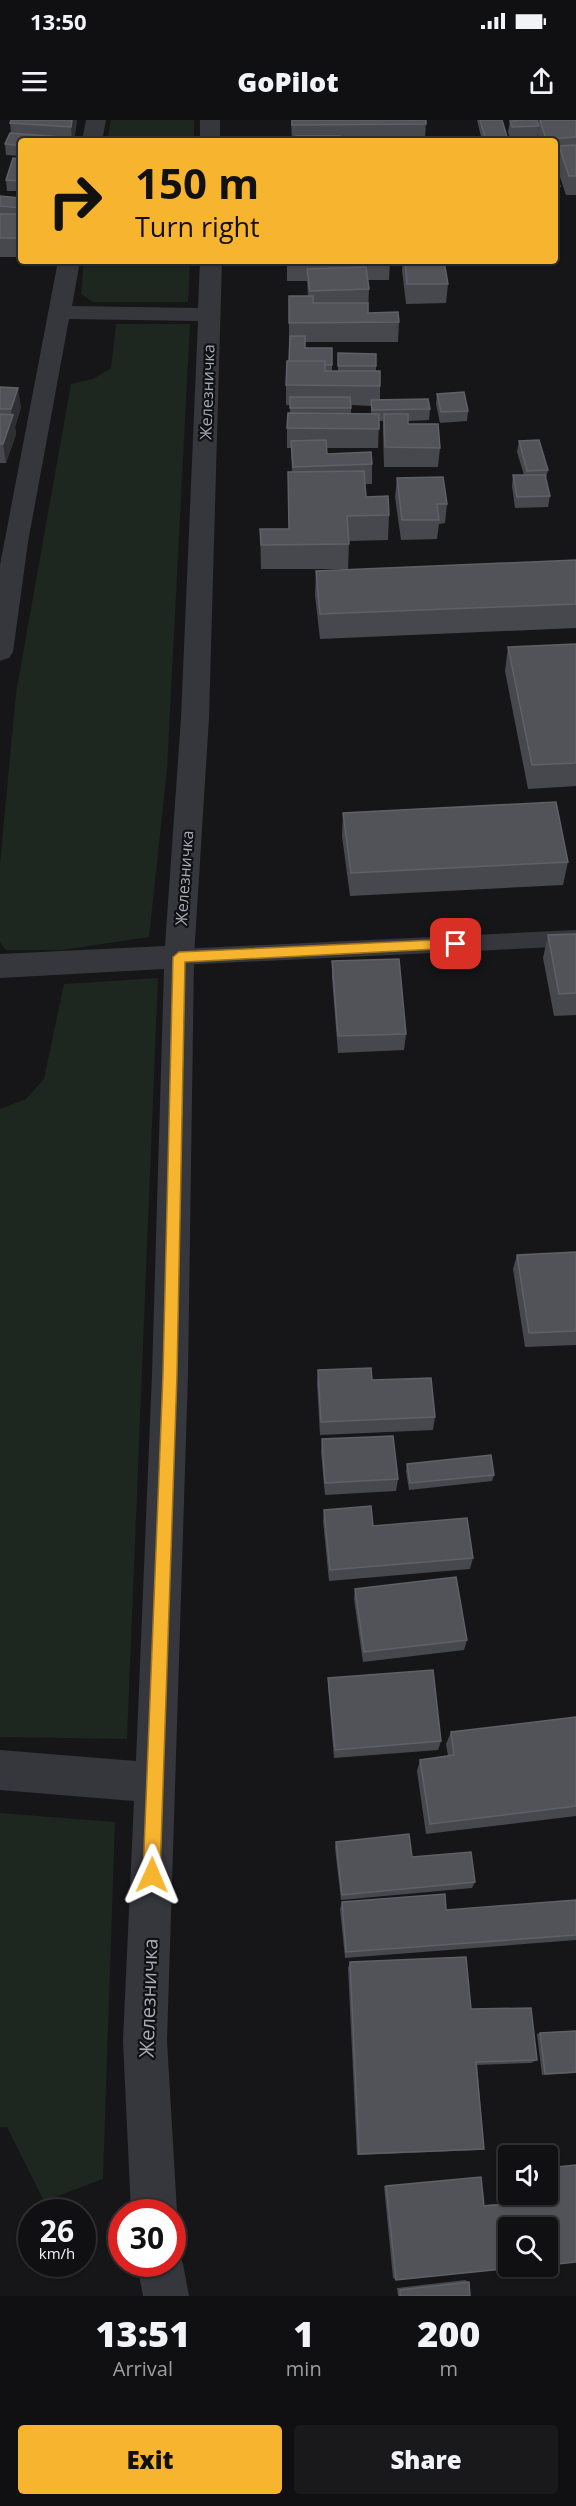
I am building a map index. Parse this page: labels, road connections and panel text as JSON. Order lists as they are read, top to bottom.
{
  "streets": {
    "street": ["Железничка"]
  },
  "page": {
    "status": "13:50",
    "header": "GoPilot",
    "turn": ["150 m", "Turn right"],
    "speed": "26 km/h",
    "limit": "30",
    "eta": [
      "13:51",
      "Arrival",
      "1",
      "min",
      "200",
      "m"
    ],
    "buttons": ["Exit", "Share"]
  }
}
